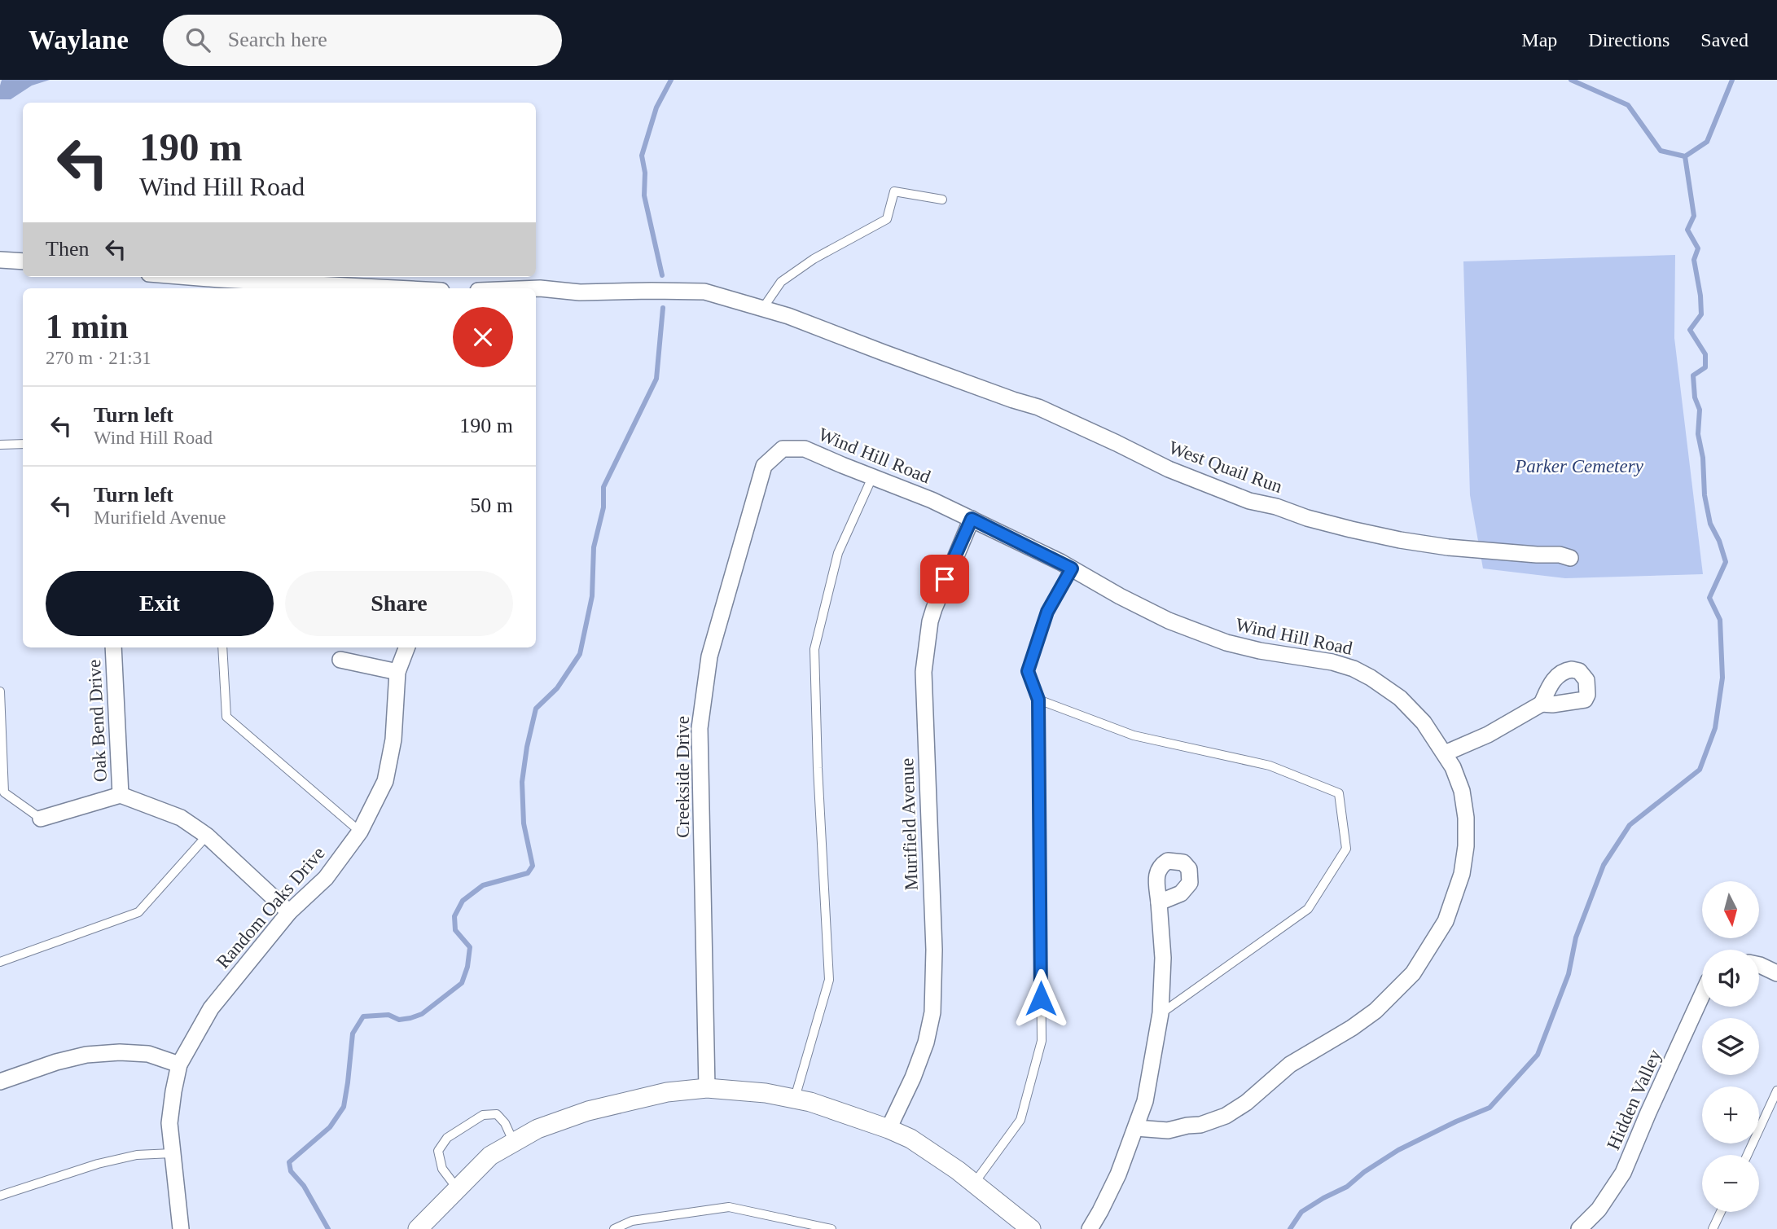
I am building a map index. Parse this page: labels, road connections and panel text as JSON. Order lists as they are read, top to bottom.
{
  "streets": {
    "street": [
      "Wind Hill Road",
      "West Quail Run",
      "Oak Bend Drive",
      "Creekside Drive",
      "Murifield Avenue",
      "Random Oaks Drive",
      "Hidden Valley"
    ]
  },
  "crossings": [
    ["Wind Hill Road", "Creekside Drive"],
    ["Wind Hill Road", "Murifield Avenue"]
  ],
  "parks": ["Parker Cemetery"],
  "north": "bottom",
  "page": {
    "header": "Waylane",
    "search": "Search here",
    "nav": ["Map", "Directions", "Saved"],
    "turn": ["190 m", "Wind Hill Road"],
    "then": "Then",
    "heading": ["1 min", "270 m · 21:31"],
    "list": [
      {
        "name": "Turn left",
        "note": "Wind Hill Road",
        "value": "190 m"
      },
      {
        "name": "Turn left",
        "note": "Murifield Avenue",
        "value": "50 m"
      }
    ],
    "buttons": ["Exit", "Share"],
    "map_buttons": ["+", "−"]
  }
}
